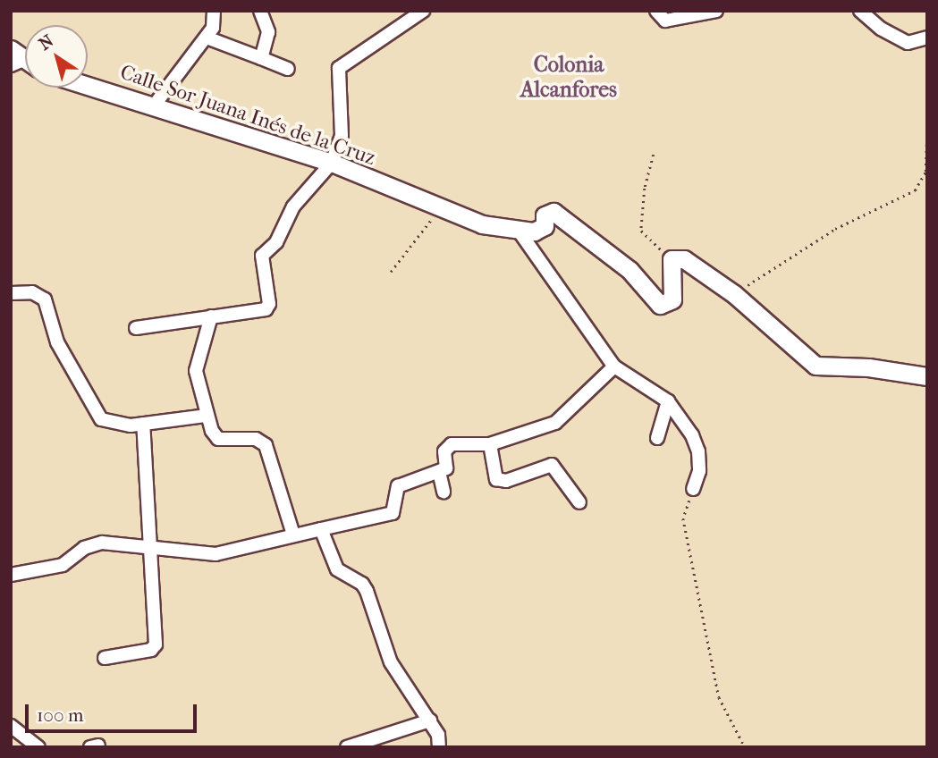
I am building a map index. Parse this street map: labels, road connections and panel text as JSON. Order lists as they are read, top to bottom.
{
  "streets": {
    "street": ["Calle Sor Juana Inés de la Cruz"]
  },
  "districts": ["Colonia Alcanfores"],
  "scale_bar": "100 m",
  "north": "top left"
}
